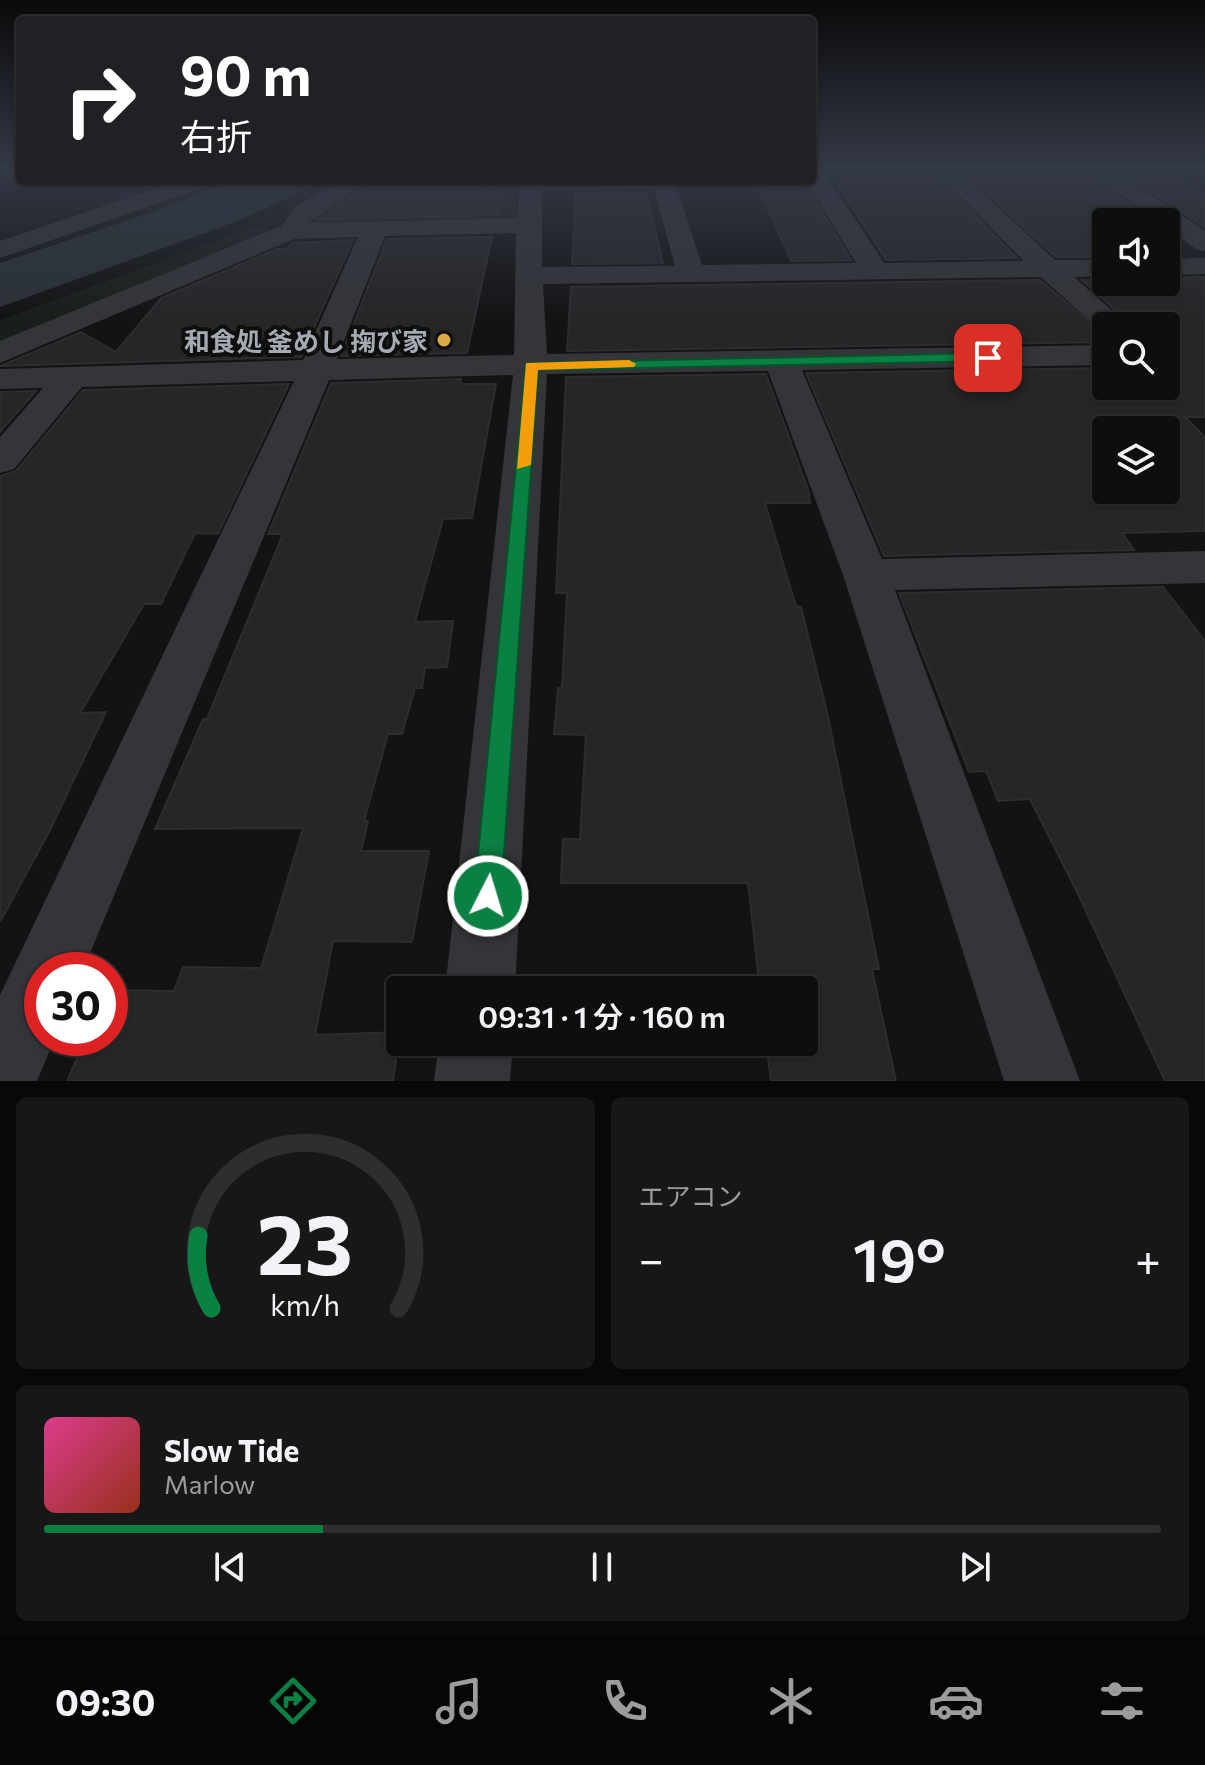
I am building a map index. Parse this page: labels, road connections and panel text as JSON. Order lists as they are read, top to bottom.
{
  "places": ["和食処 釜めし 掬び家"],
  "page": {
    "turn": ["90 m", "右折"],
    "limit": "30",
    "trip": "09:31 · 1 分 · 160 m",
    "tile": "エアコン",
    "heat": ["−", "19°", "+"],
    "song": ["Slow Tide", "Marlow"],
    "tabs": "09:30",
    "gauge": ["23", "km/h"]
  }
}
